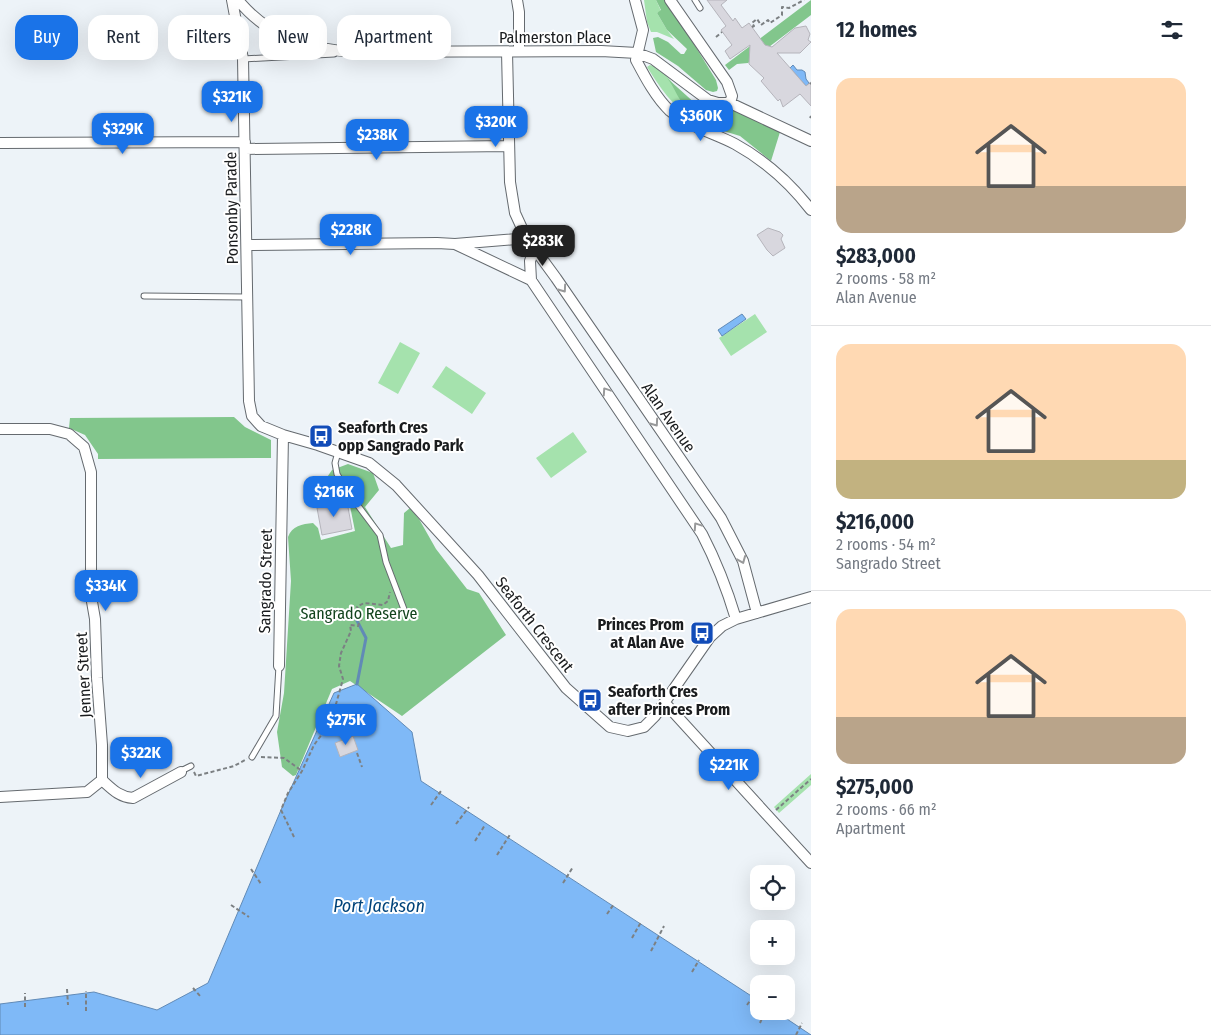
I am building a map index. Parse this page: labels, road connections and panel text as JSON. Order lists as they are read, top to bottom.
{
  "streets": {
    "street": [
      "Palmerston Place",
      "Ponsonby Parade",
      "Alan Avenue",
      "Sangrado Street",
      "Seaforth Crescent",
      "Jenner Street"
    ]
  },
  "crossings": [
    ["Palmerston Place", "Alan Avenue"],
    ["Ponsonby Parade", "Sangrado Street"],
    ["Ponsonby Parade", "Seaforth Crescent"],
    ["Alan Avenue", "Seaforth Crescent"],
    ["Sangrado Street", "Seaforth Crescent"]
  ],
  "water": ["Port Jackson"],
  "parks": ["Sangrado Reserve"],
  "places": {
    "bus stop": ["Seaforth Cres opp Sangrado Park", "Princes Prom at Alan Ave", "Seaforth Cres after Princes Prom"]
  },
  "page": {
    "heading": "12 homes",
    "chip": [
      "Buy",
      "Rent",
      "Filters",
      "New",
      "Apartment"
    ],
    "list": [
      {
        "name": "$283,000",
        "note": "2 rooms · 58 m² · Alan Avenue"
      },
      {
        "name": "$216,000",
        "note": "2 rooms · 54 m² · Sangrado Street"
      },
      {
        "name": "$275,000",
        "note": "2 rooms · 66 m² · Apartment"
      }
    ],
    "price": [
      "$321K",
      "$360K",
      "$320K",
      "$329K",
      "$238K",
      "$228K",
      "$283K",
      "$216K",
      "$334K",
      "$275K",
      "$322K",
      "$221K"
    ],
    "map_buttons": ["+", "−"]
  }
}
